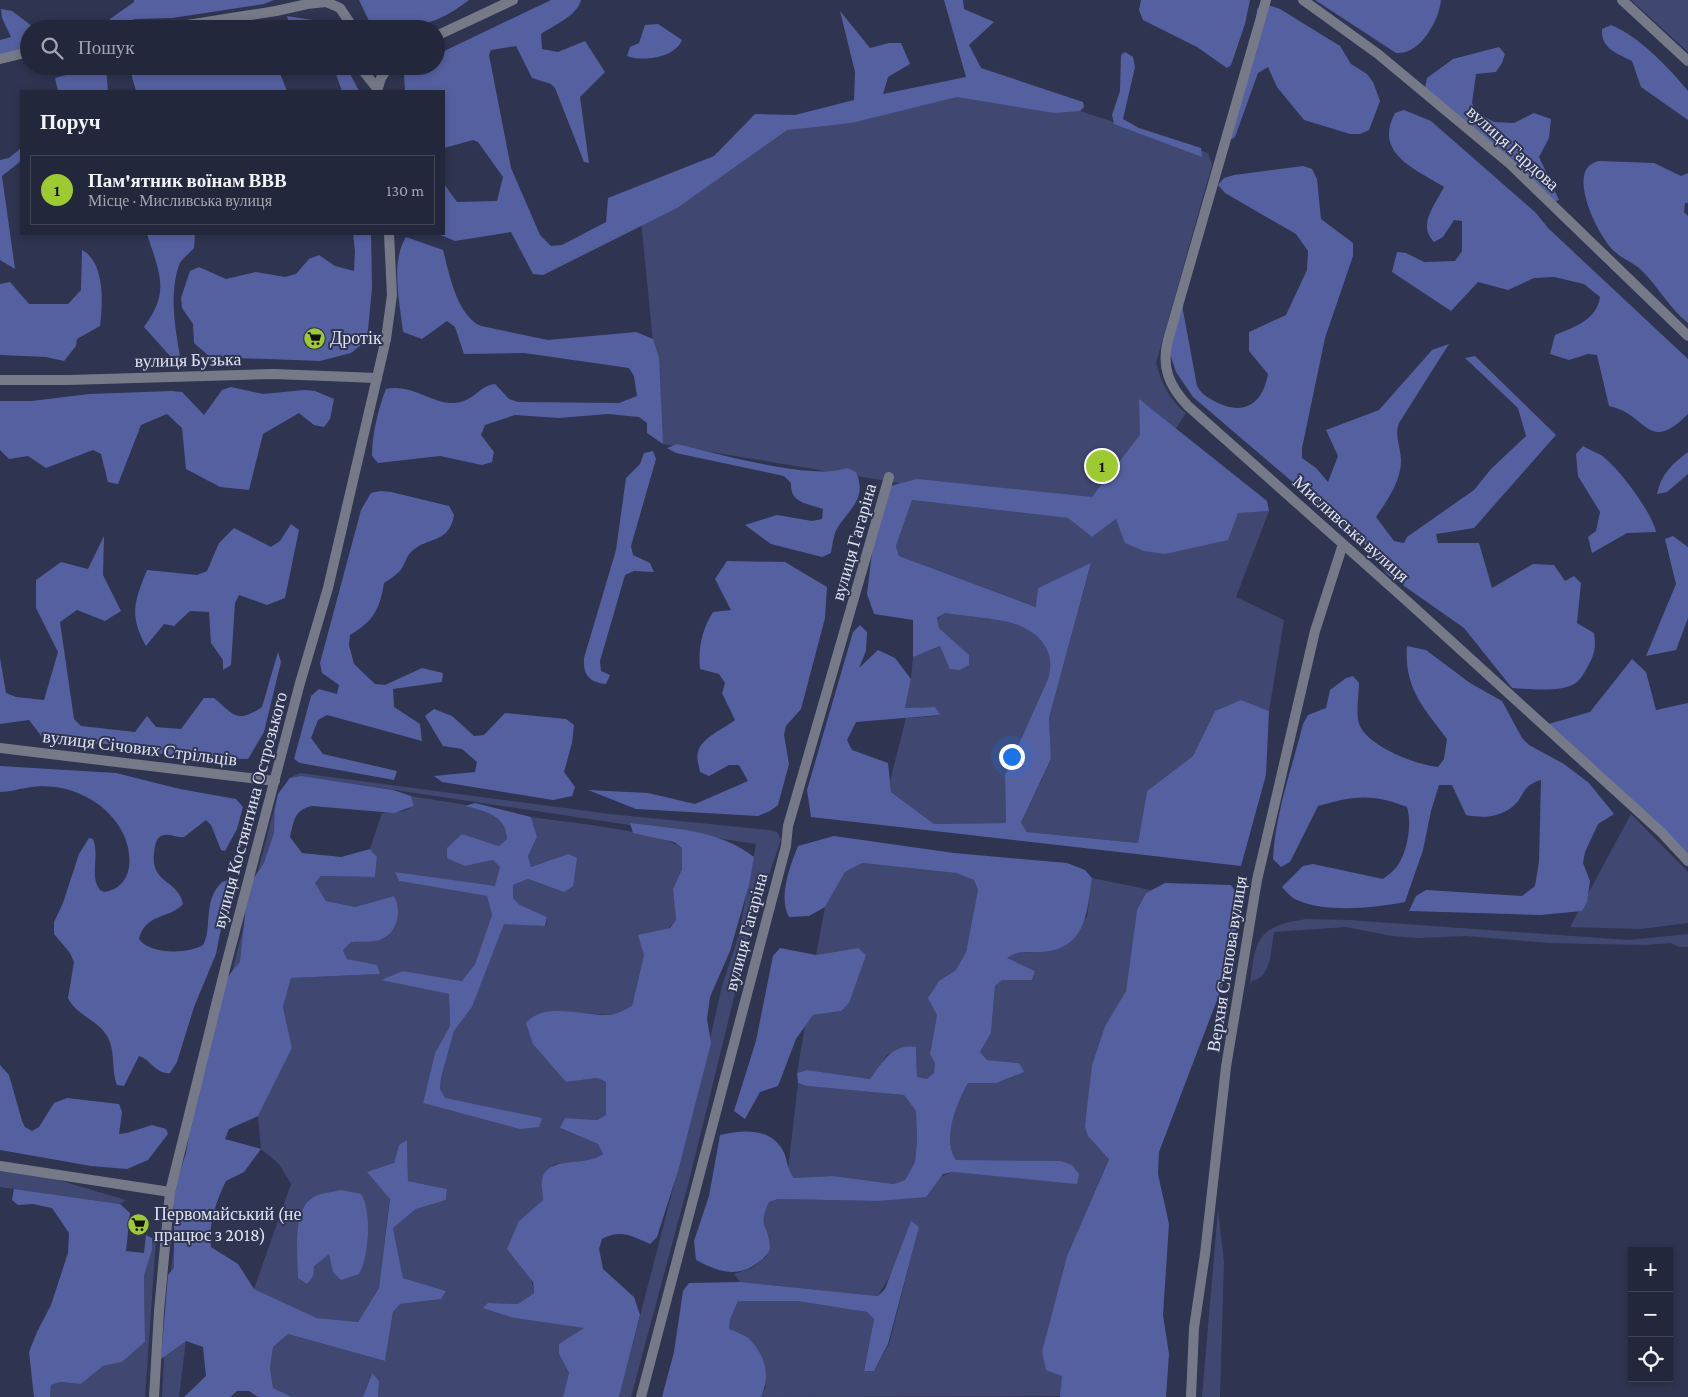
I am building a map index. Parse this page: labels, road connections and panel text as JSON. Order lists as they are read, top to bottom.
{
  "streets": {
    "street": [
      "вулиця Гардова",
      "вулиця Бузька",
      "Мисливська вулиця",
      "вулиця Гагаріна",
      "вулиця Січових Стрільців",
      "вулиця Костянтина Острозького",
      "Верхня Степова вулиця"
    ]
  },
  "crossings": [
    ["вулиця Бузька", "вулиця Костянтина Острозького"],
    ["Мисливська вулиця", "Верхня Степова вулиця"],
    ["вулиця Січових Стрільців", "вулиця Костянтина Острозького"]
  ],
  "places": {
    "supermarket": ["Дротік", "Первомайський (не працює з 2018)"]
  },
  "page": {
    "search": "Пошук",
    "heading": "Поруч",
    "list": [
      {
        "mark": "1",
        "name": "Пам'ятник воїнам ВВВ",
        "note": "Місце · Мисливська вулиця",
        "value": "130 m"
      }
    ],
    "pins": "1",
    "map_buttons": ["+", "−"]
  }
}
